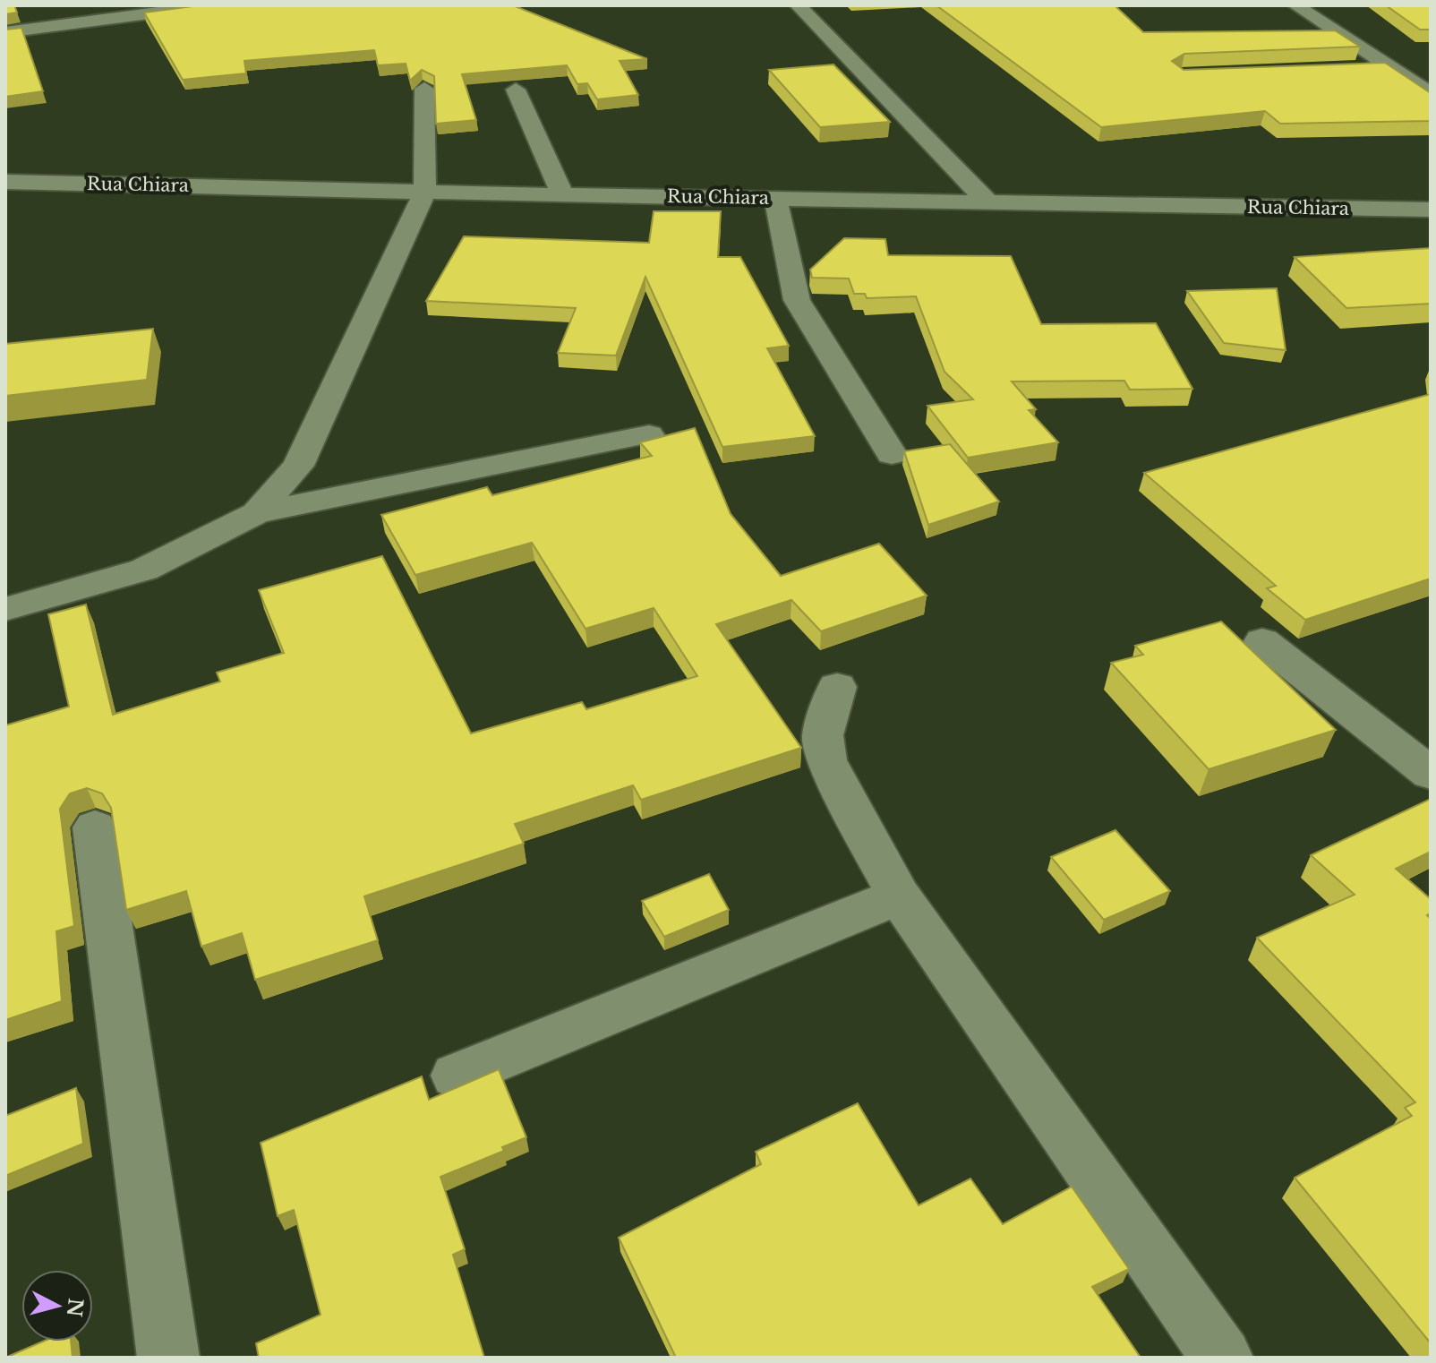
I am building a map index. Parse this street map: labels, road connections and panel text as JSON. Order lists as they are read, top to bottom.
{
  "streets": {
    "street": ["Rua Chiara"]
  },
  "north": "right"
}
